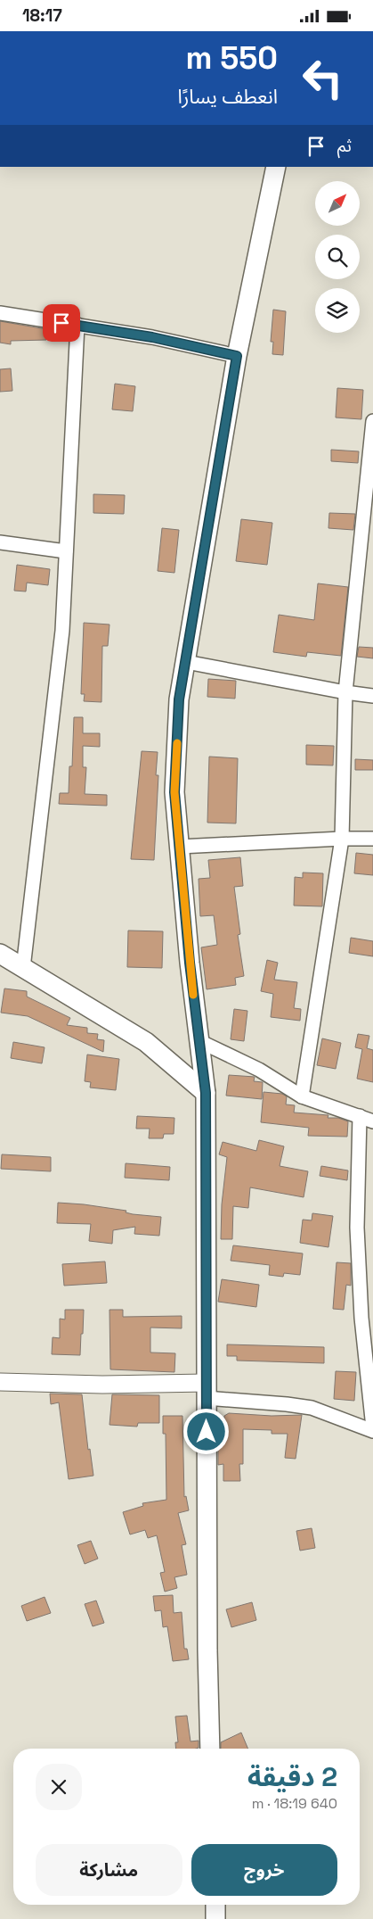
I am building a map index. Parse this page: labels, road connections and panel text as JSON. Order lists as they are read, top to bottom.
{
  "north": "top right",
  "page": {
    "status": "18:17",
    "turn": ["550 m", "انعطف يسارًا"],
    "then": "ثم",
    "heading": ["2 دقيقة", "640 m · 18:19"],
    "buttons": ["خروج", "مشاركة"]
  }
}
